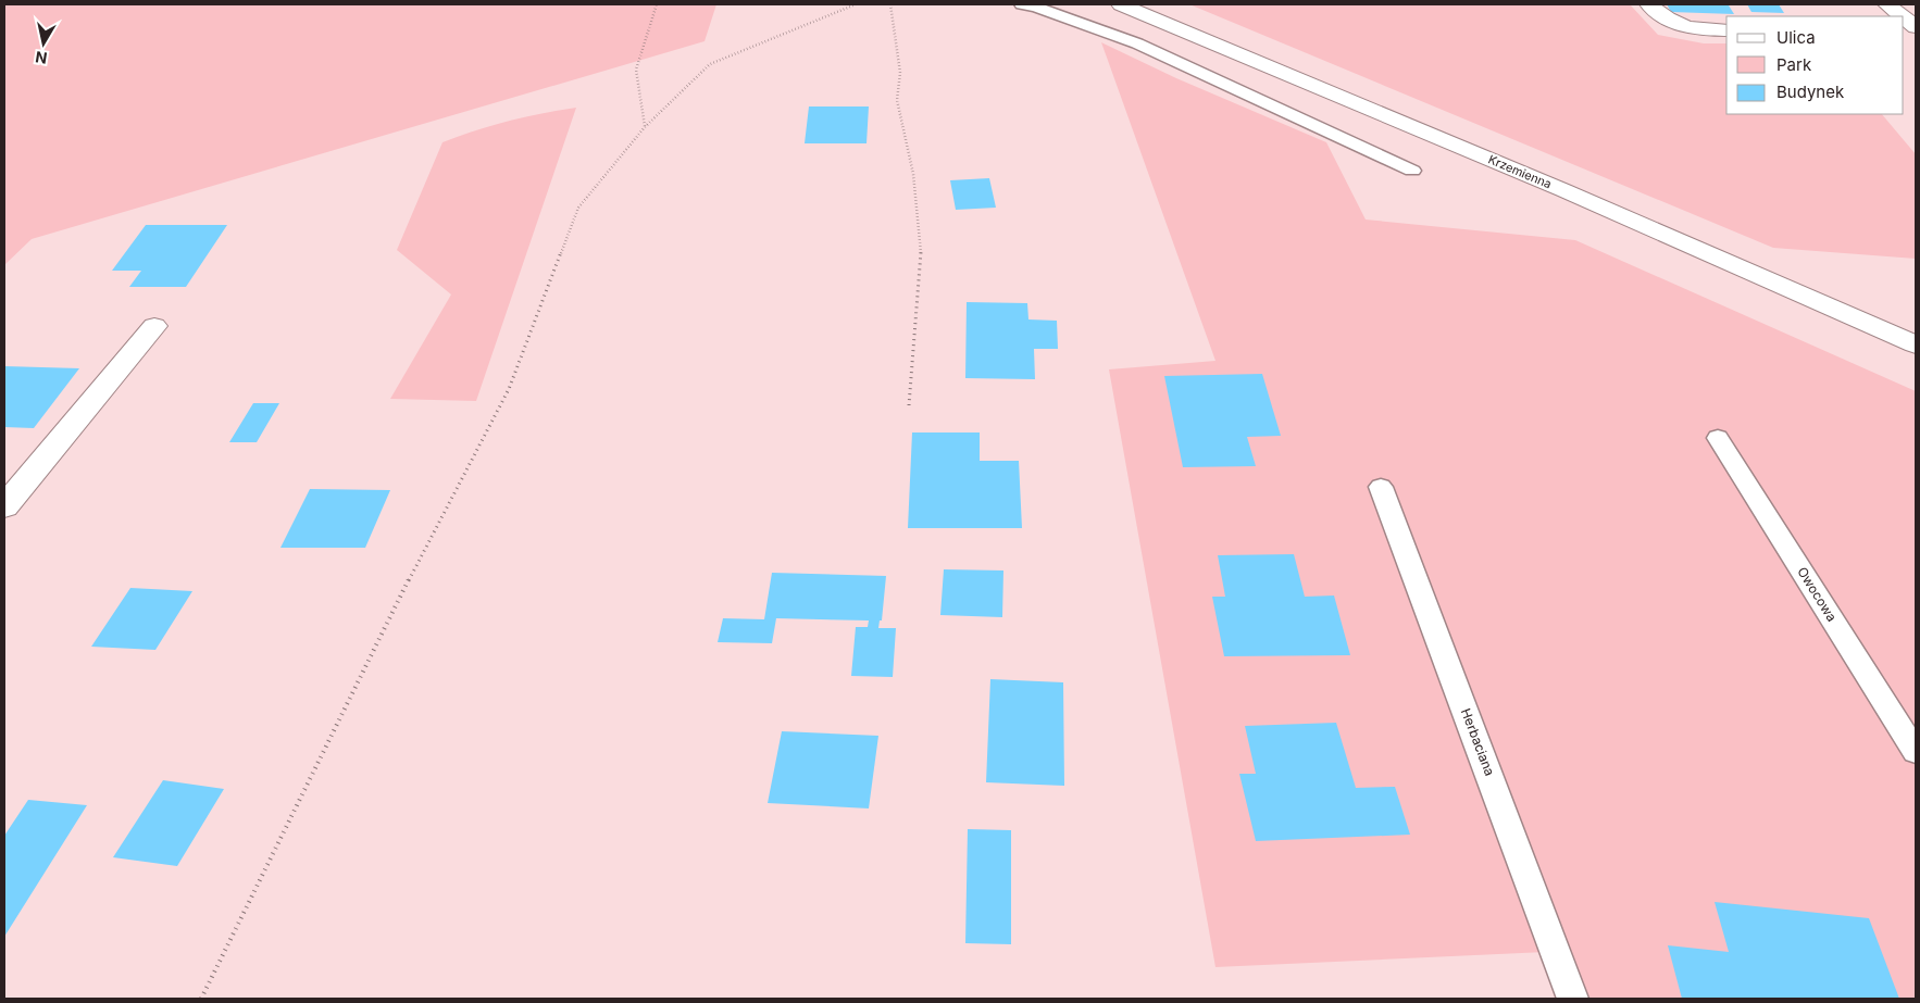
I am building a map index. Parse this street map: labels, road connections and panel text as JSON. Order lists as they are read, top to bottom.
{
  "streets": {
    "main road": ["Krzemienna"],
    "lane": ["Owocowa", "Herbaciana"]
  },
  "legend": ["Ulica", "Park", "Budynek"],
  "north": "bottom"
}
